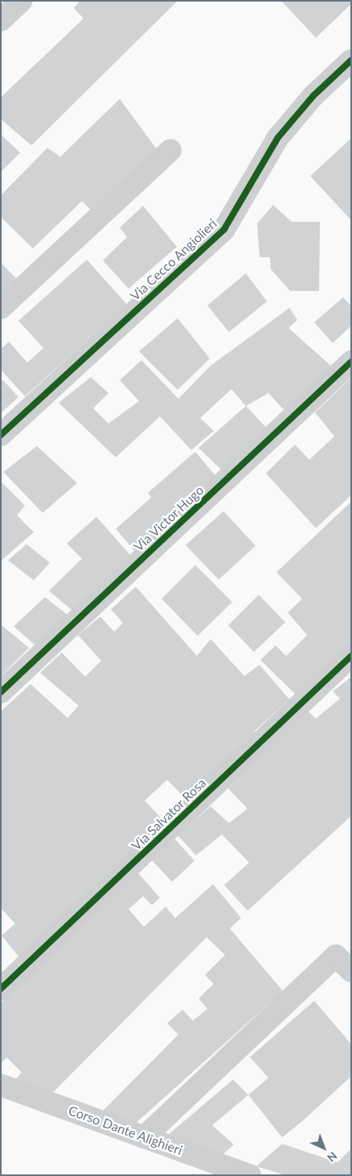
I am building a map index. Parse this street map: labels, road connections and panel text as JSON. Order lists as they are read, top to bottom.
{
  "streets": {
    "street": [
      "Via Cecco Angiolieri",
      "Via Victor Hugo",
      "Via Salvator Rosa",
      "Corso Dante Alighieri"
    ]
  },
  "north": "bottom right"
}
